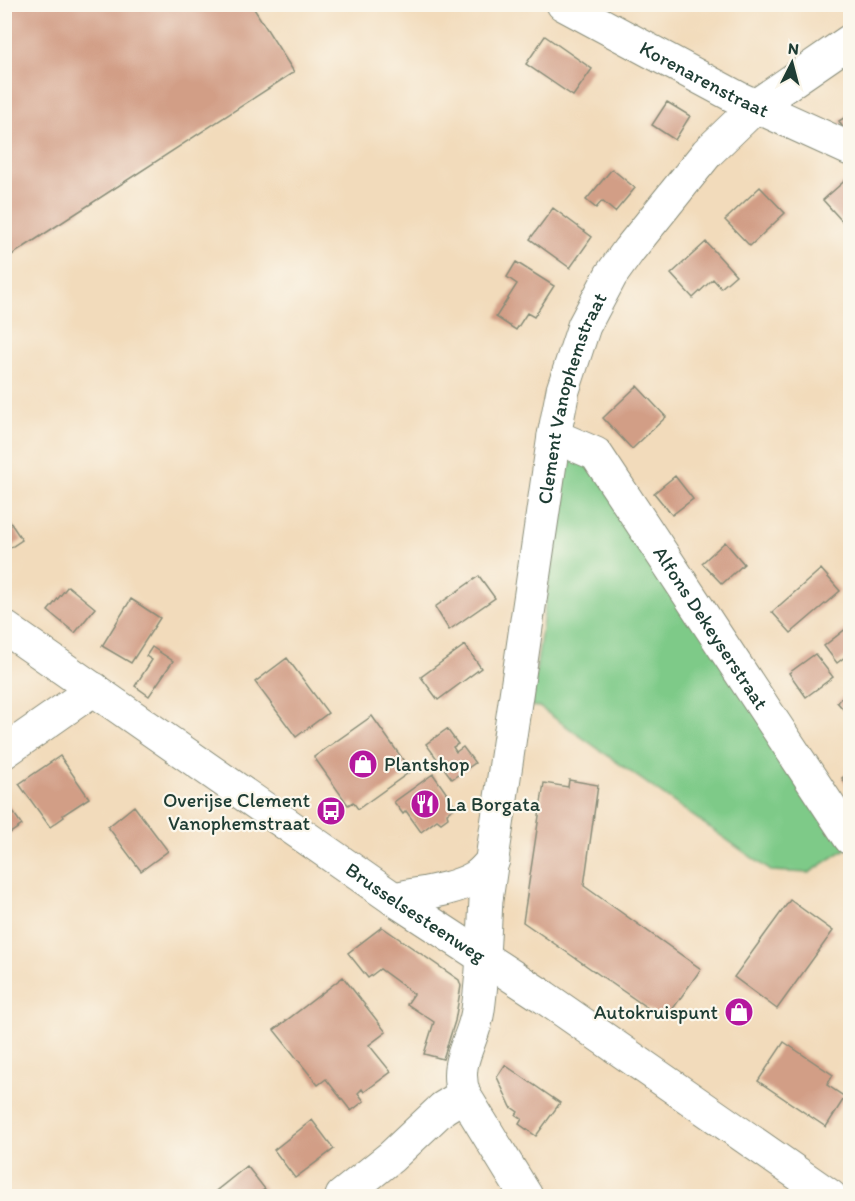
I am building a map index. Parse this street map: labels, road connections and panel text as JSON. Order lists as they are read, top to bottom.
{
  "streets": {
    "street": [
      "Korenarenstraat",
      "Clement Vanophemstraat",
      "Alfons Dekeyserstraat",
      "Brusselsesteenweg"
    ]
  },
  "crossings": [
    ["Korenarenstraat", "Clement Vanophemstraat"],
    ["Clement Vanophemstraat", "Alfons Dekeyserstraat"],
    ["Clement Vanophemstraat", "Brusselsesteenweg"]
  ],
  "places": {
    "shop": ["Plantshop", "Autokruispunt"],
    "restaurant": ["La Borgata"],
    "bus stop": ["Overijse Clement Vanophemstraat"]
  },
  "north": "top"
}
